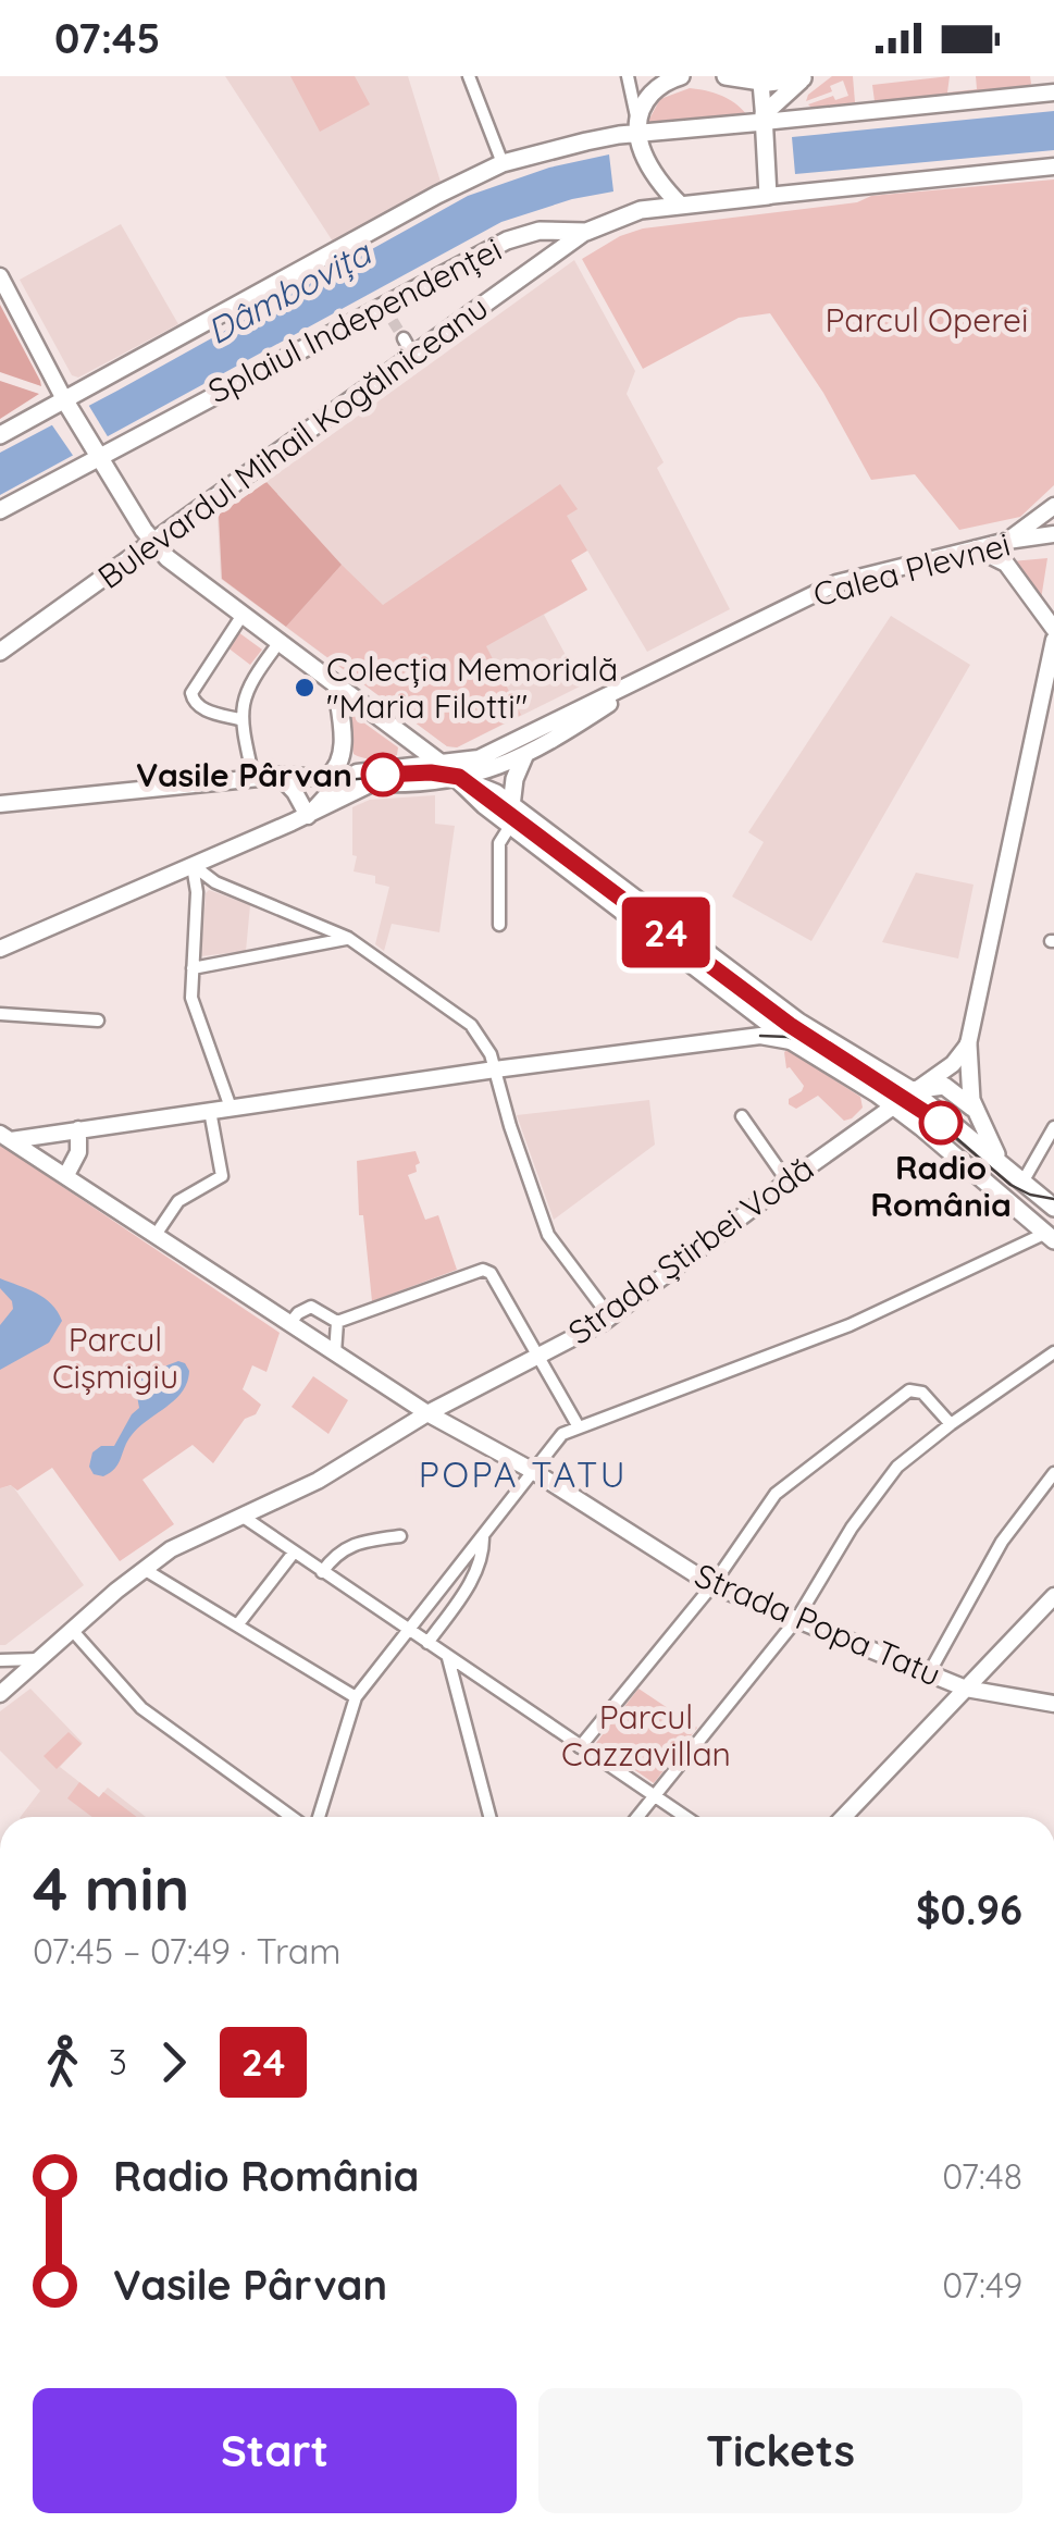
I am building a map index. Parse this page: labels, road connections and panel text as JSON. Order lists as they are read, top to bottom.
{
  "streets": {
    "main road": [
      "Splaiul Independenței",
      "Bulevardul Mihail Kogălniceanu",
      "Calea Plevnei",
      "Strada Știrbei Vodă",
      "Strada Popa Tatu"
    ]
  },
  "crossings": [
    ["Splaiul Independenței", "Bulevardul Mihail Kogălniceanu"],
    ["Strada Știrbei Vodă", "Strada Popa Tatu"]
  ],
  "districts": ["POPA TATU"],
  "water": ["Dâmbovița"],
  "parks": ["Parcul Operei", "Parcul Cișmigiu", "Parcul Cazzavillan"],
  "places": ["Colecția Memorială \"Maria Filotti\"", "Vasile Pârvan", "Radio România"],
  "lines": ["tram line 24"],
  "page": {
    "status": "07:45",
    "on_map": "24",
    "heading": ["4 min", "07:45 – 07:49 · Tram", "$0.96"],
    "legs": ["3", "24"],
    "list": [
      {
        "name": "Radio România",
        "value": "07:48"
      },
      {
        "name": "Vasile Pârvan",
        "value": "07:49"
      }
    ],
    "buttons": ["Start", "Tickets"]
  }
}
